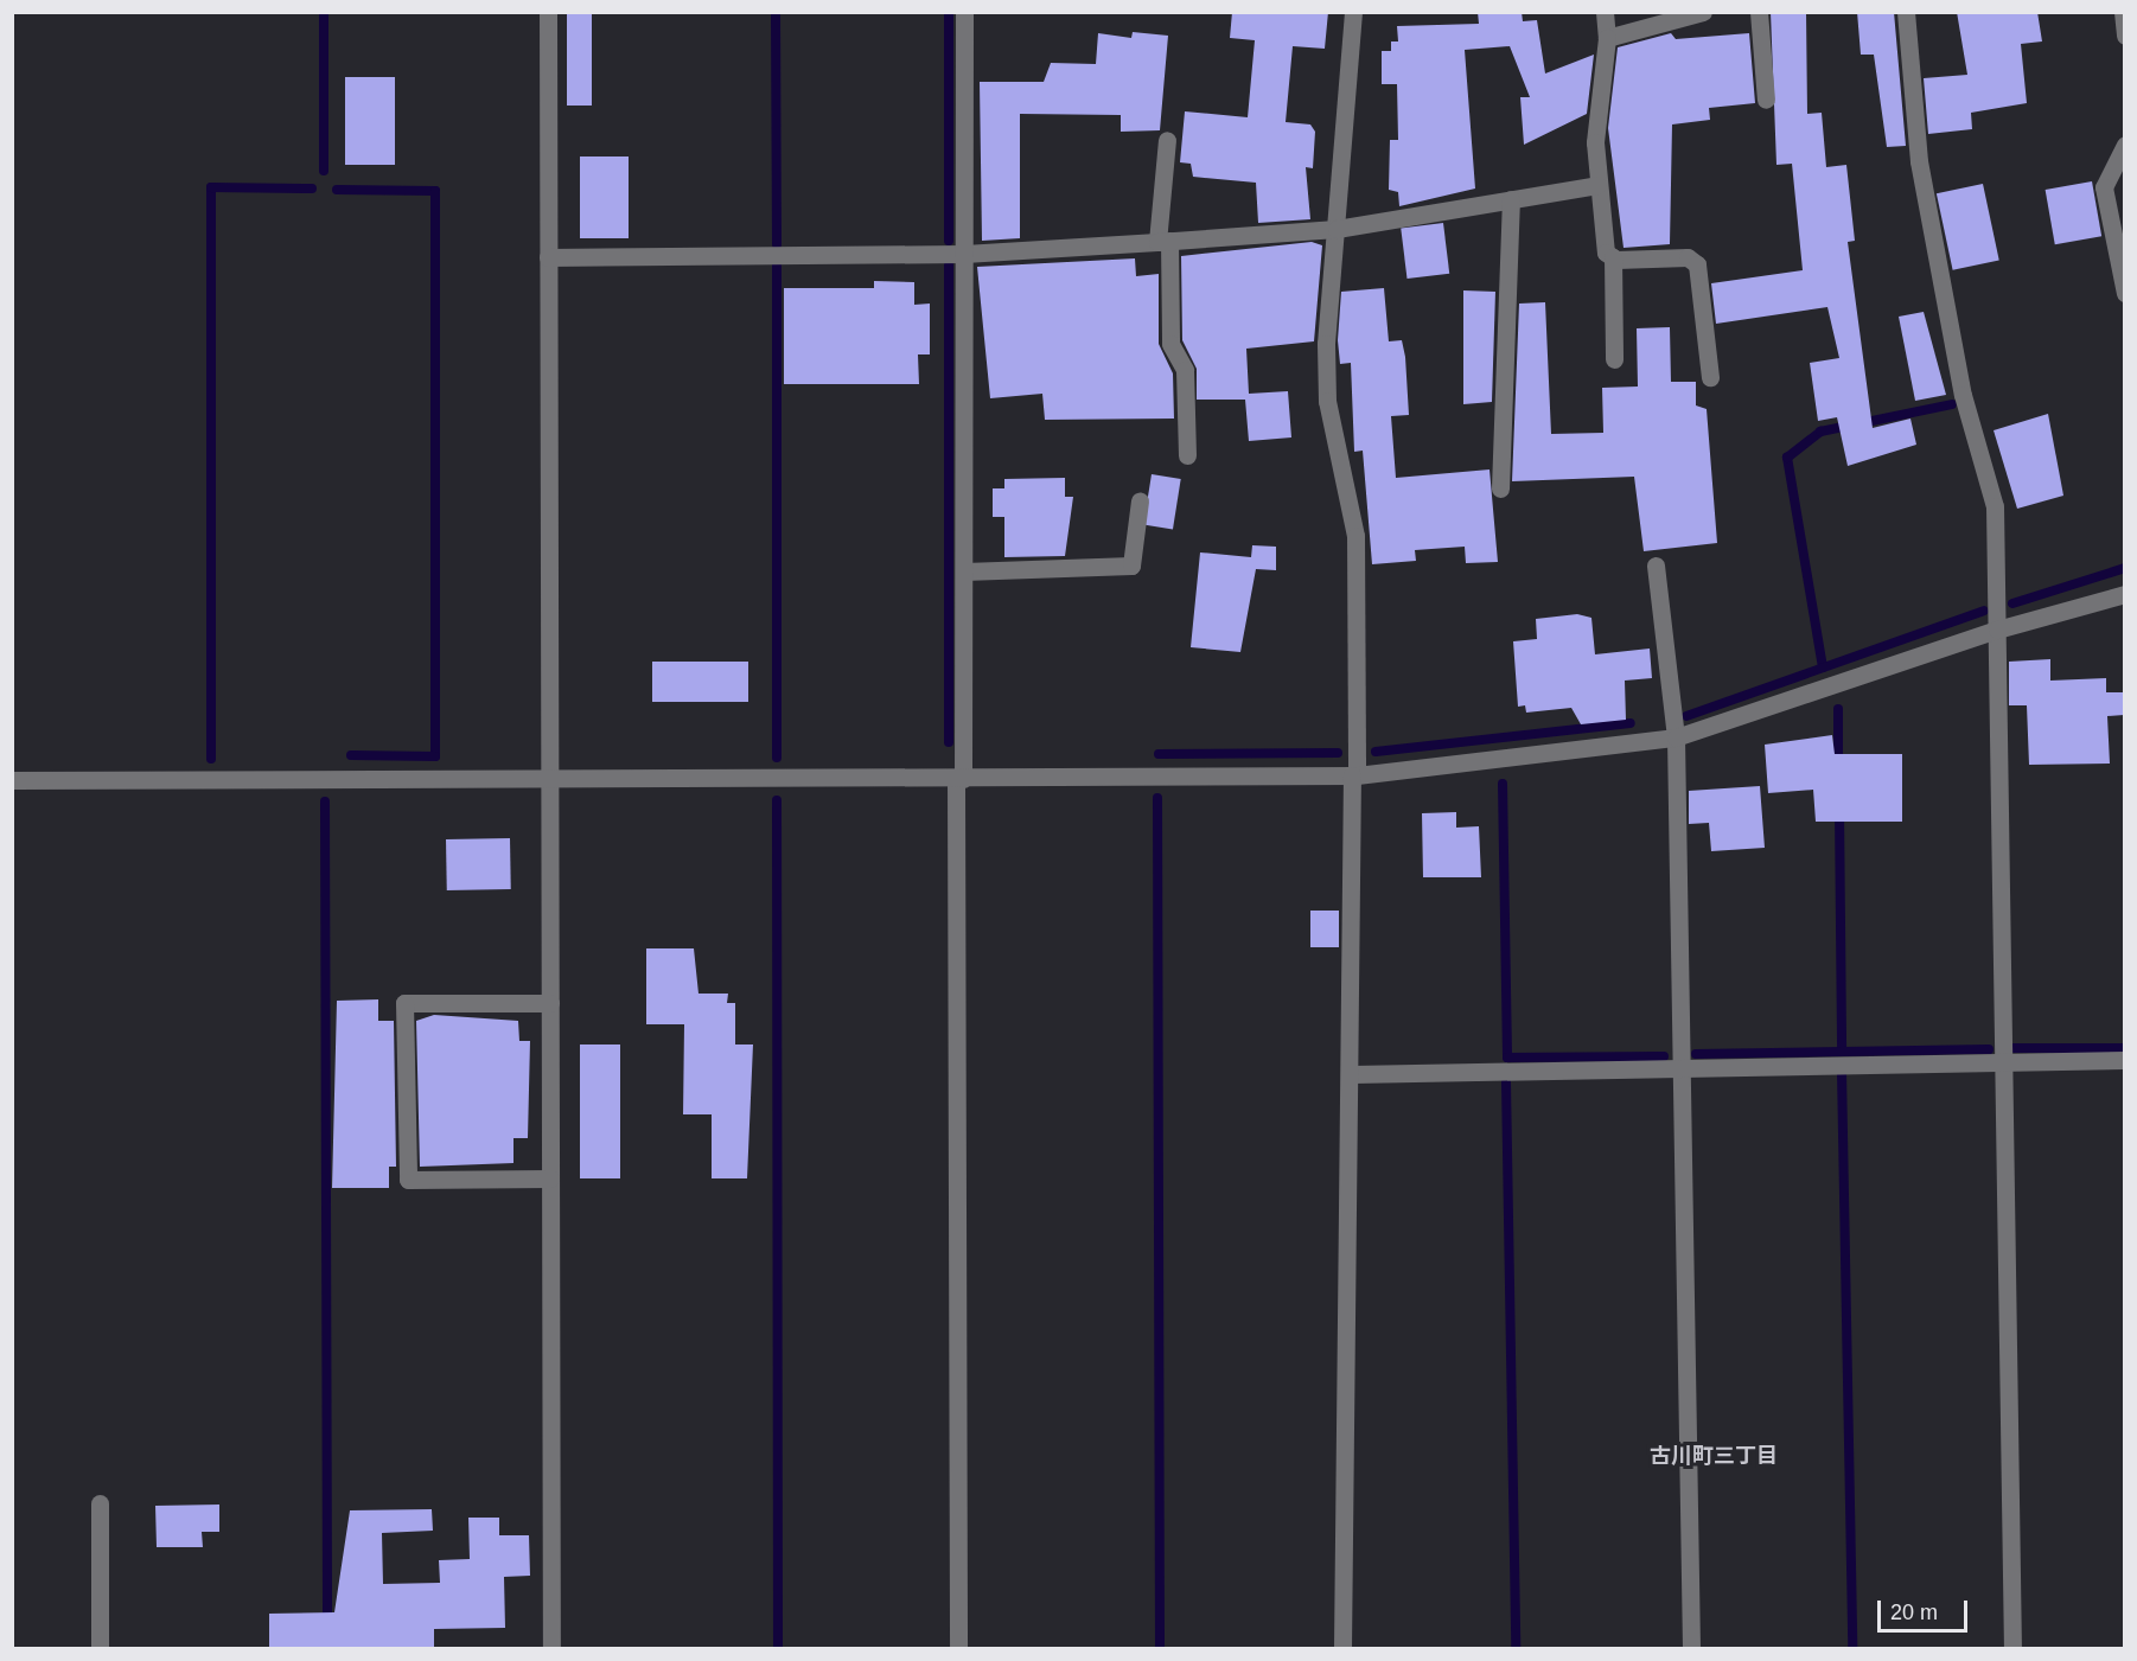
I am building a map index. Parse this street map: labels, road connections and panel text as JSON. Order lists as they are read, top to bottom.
{
  "districts": ["古川町三丁目"],
  "scale_bar": "20 m"
}
